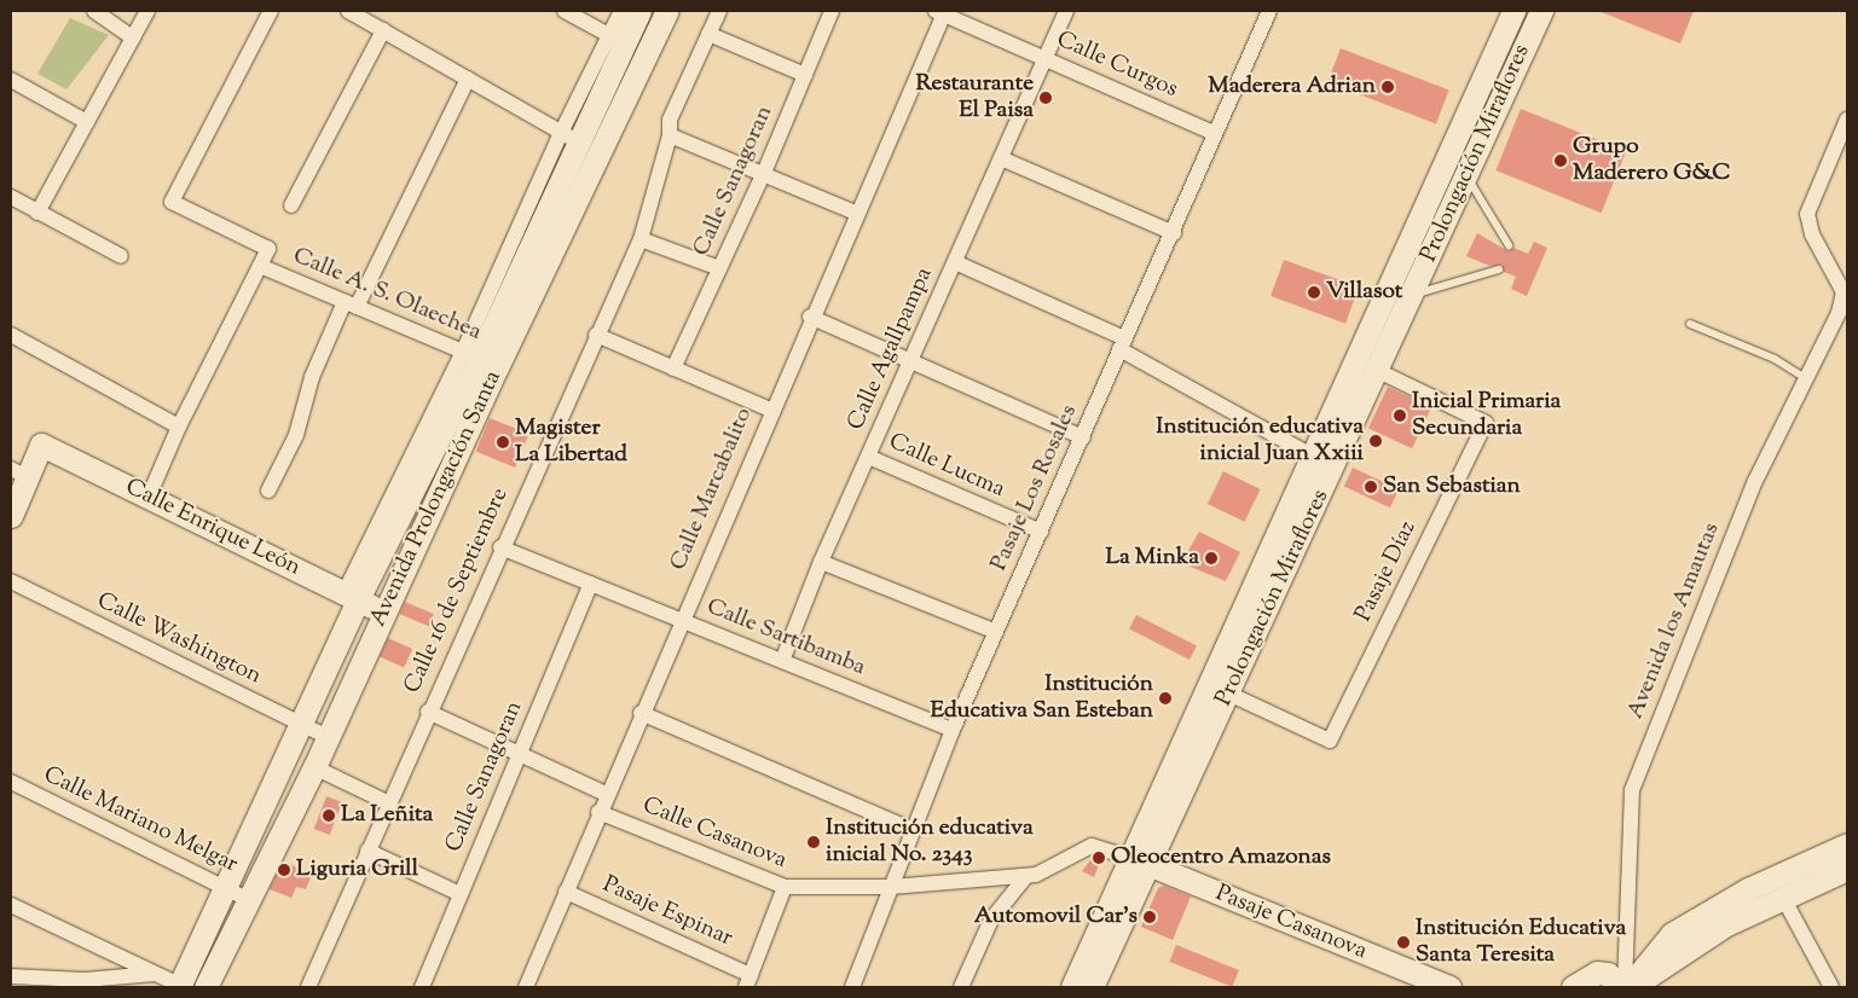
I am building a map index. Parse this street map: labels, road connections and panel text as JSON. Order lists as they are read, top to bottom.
{
  "streets": {
    "street": [
      "Calle Curgos",
      "Prolongación Miraflores",
      "Calle Sanagoran",
      "Calle A. S. Olaechea",
      "Calle Agallpampa",
      "Calle Lucma",
      "Pasaje Los Rosales",
      "Calle Marcabalito",
      "Avenida Prolongación Santa",
      "Calle Enrique León",
      "Pasaje Díaz",
      "Calle 16 de Septiembre",
      "Avenida los Amautas",
      "Calle Sartibamba",
      "Calle Washington",
      "Calle Mariano Melgar",
      "Calle Casanova",
      "Pasaje Espinar",
      "Pasaje Casanova"
    ]
  },
  "crossings": [
    ["Calle Curgos", "Calle Agallpampa"],
    ["Calle Curgos", "Pasaje Los Rosales"],
    ["Calle Curgos", "Calle Marcabalito"],
    ["Prolongación Miraflores", "Pasaje Díaz"],
    ["Prolongación Miraflores", "Calle Casanova"],
    ["Prolongación Miraflores", "Pasaje Casanova"],
    ["Calle Sanagoran", "Calle Sartibamba"],
    ["Calle A. S. Olaechea", "Avenida Prolongación Santa"],
    ["Calle Agallpampa", "Calle Lucma"],
    ["Calle Agallpampa", "Calle Sartibamba"],
    ["Calle Lucma", "Pasaje Los Rosales"],
    ["Pasaje Los Rosales", "Calle Sartibamba"],
    ["Pasaje Los Rosales", "Calle Casanova"],
    ["Calle Marcabalito", "Calle Sartibamba"],
    ["Calle Marcabalito", "Calle Casanova"],
    ["Calle Marcabalito", "Pasaje Espinar"],
    ["Avenida Prolongación Santa", "Calle Enrique León"],
    ["Avenida Prolongación Santa", "Calle Washington"],
    ["Avenida Prolongación Santa", "Calle Mariano Melgar"],
    ["Calle 16 de Septiembre", "Calle Sartibamba"],
    ["Calle Casanova", "Pasaje Casanova"]
  ],
  "places": [
    "Maderera Adrian",
    "Restaurante El Paisa",
    "Grupo Maderero G&C",
    "Villasot",
    "Inicial Primaria Secundaria",
    "Institución educativa inicial Juan Xxiii",
    "Magister La Libertad",
    "San Sebastian",
    "La Minka",
    "Institución Educativa San Esteban",
    "La Leñita",
    "Institución educativa inicial No. 2343",
    "Oleocentro Amazonas",
    "Liguria Grill",
    "Automovil Car's",
    "Institución Educativa Santa Teresita"
  ]
}
